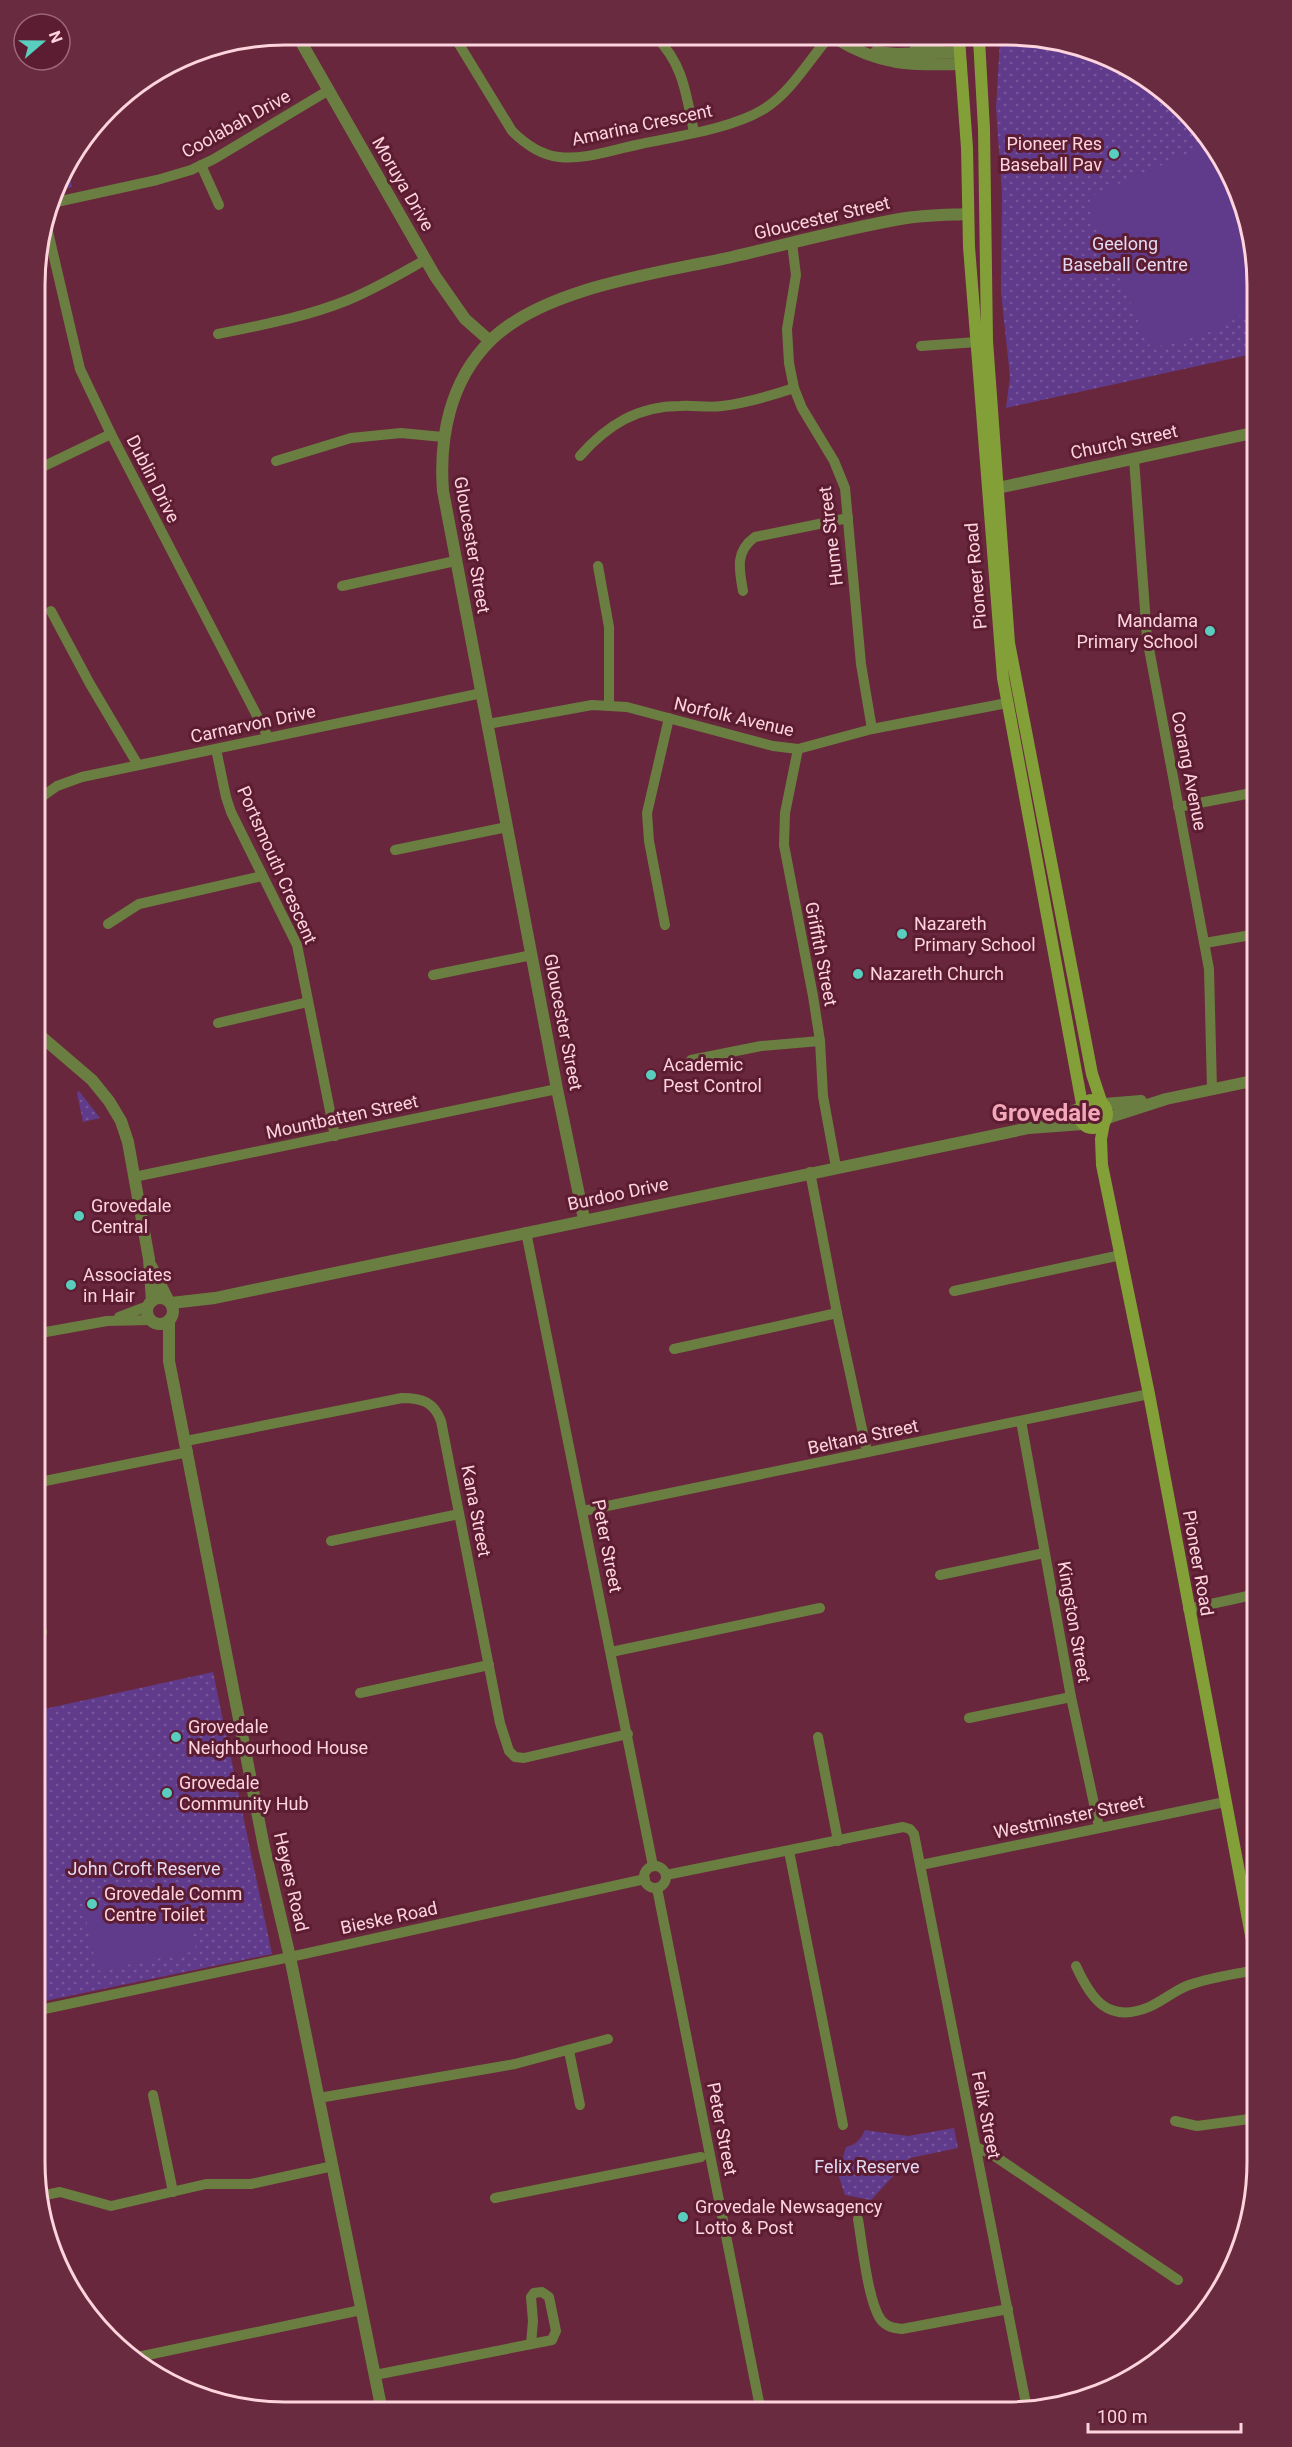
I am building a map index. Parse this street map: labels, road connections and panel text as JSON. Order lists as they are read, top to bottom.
{
  "streets": {
    "main road": ["Pioneer Road"],
    "street": [
      "Coolabah Drive",
      "Amarina Crescent",
      "Moruya Drive",
      "Gloucester Street",
      "Church Street",
      "Dublin Drive",
      "Hume Street",
      "Norfolk Avenue",
      "Carnarvon Drive",
      "Corang Avenue",
      "Portsmouth Crescent",
      "Griffith Street",
      "Mountbatten Street",
      "Burdoo Drive",
      "Beltana Street",
      "Kana Street",
      "Peter Street",
      "Kingston Street",
      "Westminster Street",
      "Heyers Road",
      "Bieske Road",
      "Felix Street"
    ]
  },
  "crossings": [
    ["Coolabah Drive", "Moruya Drive"],
    ["Moruya Drive", "Gloucester Street"],
    ["Gloucester Street", "Hume Street"],
    ["Gloucester Street", "Pioneer Road"],
    ["Gloucester Street", "Norfolk Avenue"],
    ["Gloucester Street", "Carnarvon Drive"],
    ["Gloucester Street", "Mountbatten Street"],
    ["Gloucester Street", "Burdoo Drive"],
    ["Church Street", "Pioneer Road"],
    ["Church Street", "Corang Avenue"],
    ["Dublin Drive", "Carnarvon Drive"],
    ["Hume Street", "Norfolk Avenue"],
    ["Pioneer Road", "Norfolk Avenue"],
    ["Pioneer Road", "Burdoo Drive"],
    ["Pioneer Road", "Beltana Street"],
    ["Pioneer Road", "Westminster Street"],
    ["Norfolk Avenue", "Griffith Street"],
    ["Carnarvon Drive", "Portsmouth Crescent"],
    ["Portsmouth Crescent", "Mountbatten Street"],
    ["Griffith Street", "Burdoo Drive"],
    ["Mountbatten Street", "Heyers Road"],
    ["Burdoo Drive", "Peter Street"],
    ["Burdoo Drive", "Heyers Road"],
    ["Beltana Street", "Peter Street"],
    ["Beltana Street", "Kingston Street"],
    ["Kana Street", "Peter Street"],
    ["Kana Street", "Heyers Road"],
    ["Peter Street", "Bieske Road"],
    ["Kingston Street", "Westminster Street"],
    ["Westminster Street", "Felix Street"],
    ["Heyers Road", "Bieske Road"]
  ],
  "districts": ["Grovedale"],
  "parks": ["Geelong Baseball Centre", "John Croft Reserve", "Felix Reserve"],
  "places": [
    "Pioneer Res Baseball Pav",
    "Mandama Primary School",
    "Nazareth Primary School",
    "Nazareth Church",
    "Academic Pest Control",
    "Grovedale Central",
    "Associates in Hair",
    "Grovedale Neighbourhood House",
    "Grovedale Community Hub",
    "Grovedale Comm Centre Toilet",
    "Grovedale Newsagency Lotto & Post"
  ],
  "scale_bar": "100 m",
  "north": "right"
}
